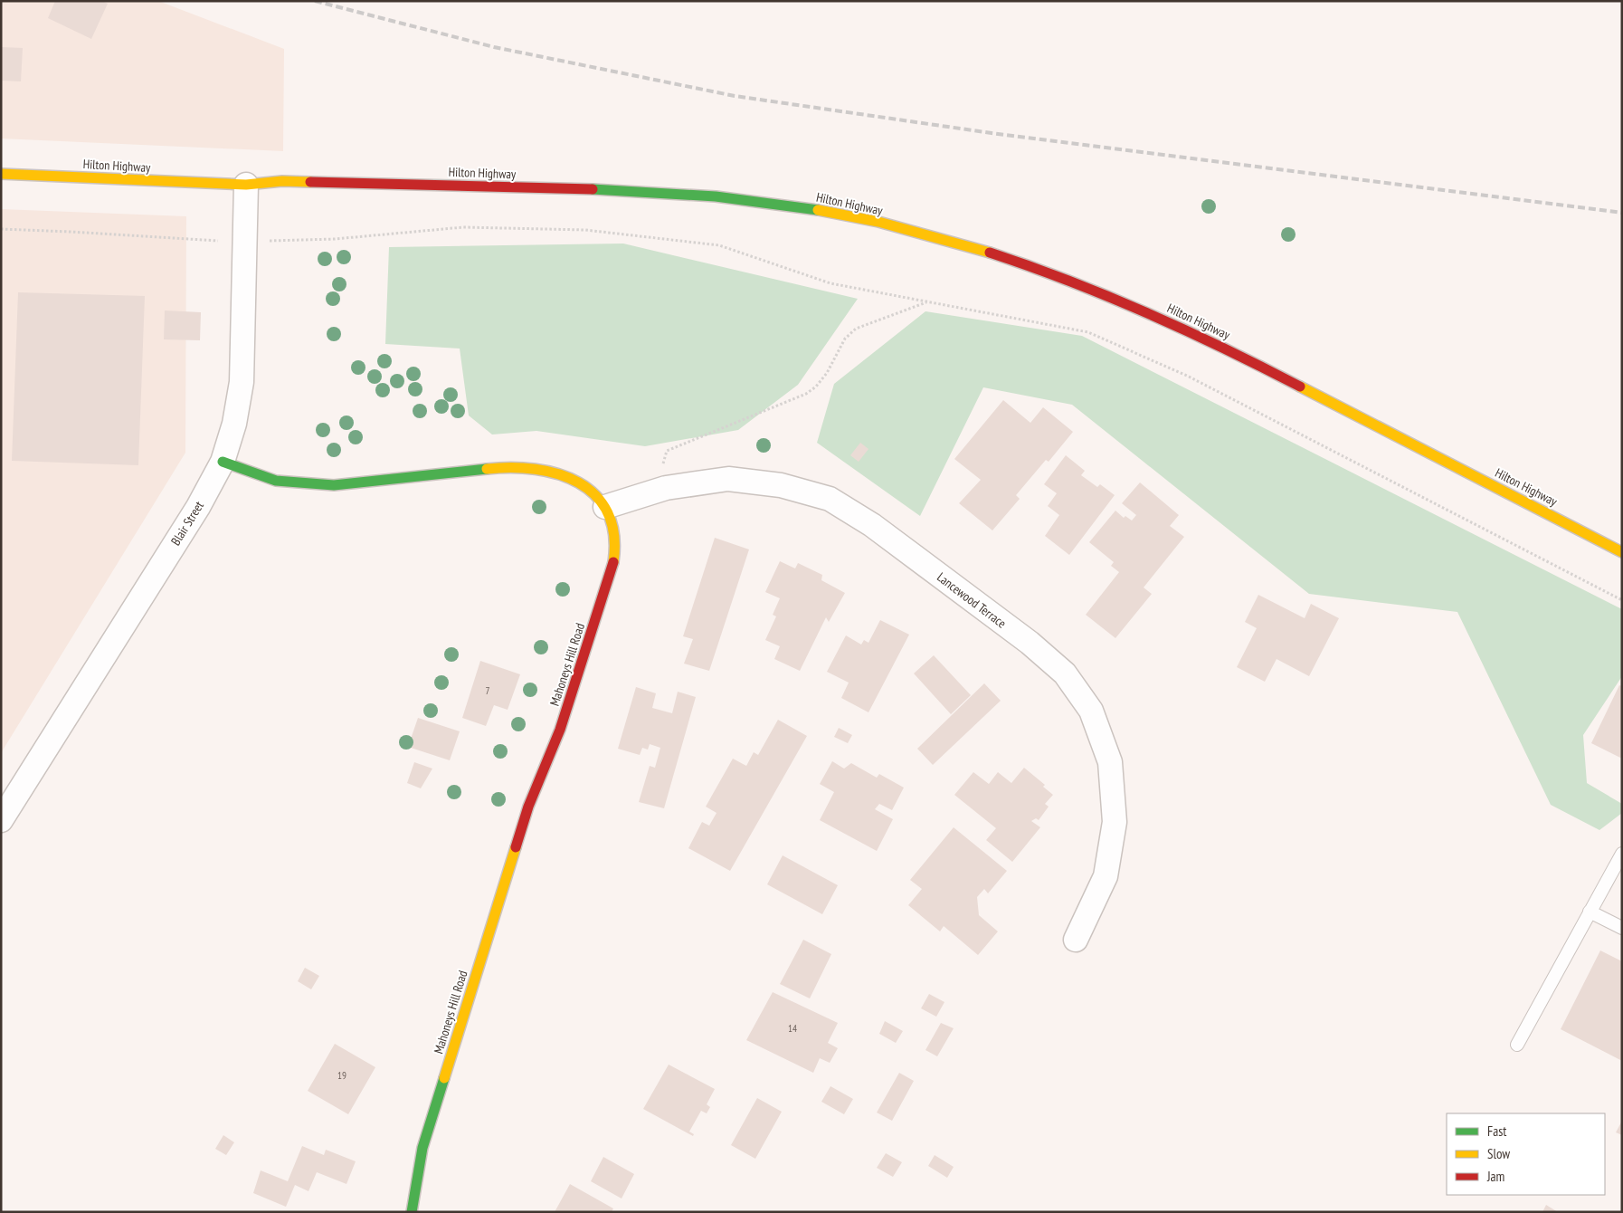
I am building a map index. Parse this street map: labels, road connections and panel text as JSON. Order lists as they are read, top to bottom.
{
  "streets": {
    "main road": ["Hilton Highway", "Mahoneys Hill Road"],
    "street": ["Blair Street", "Lancewood Terrace"]
  },
  "crossings": [
    ["Hilton Highway", "Blair Street"],
    ["Blair Street", "Mahoneys Hill Road"],
    ["Lancewood Terrace", "Mahoneys Hill Road"]
  ],
  "house_numbers": ["7", "14", "19"],
  "legend": ["Fast", "Slow", "Jam"]
}
